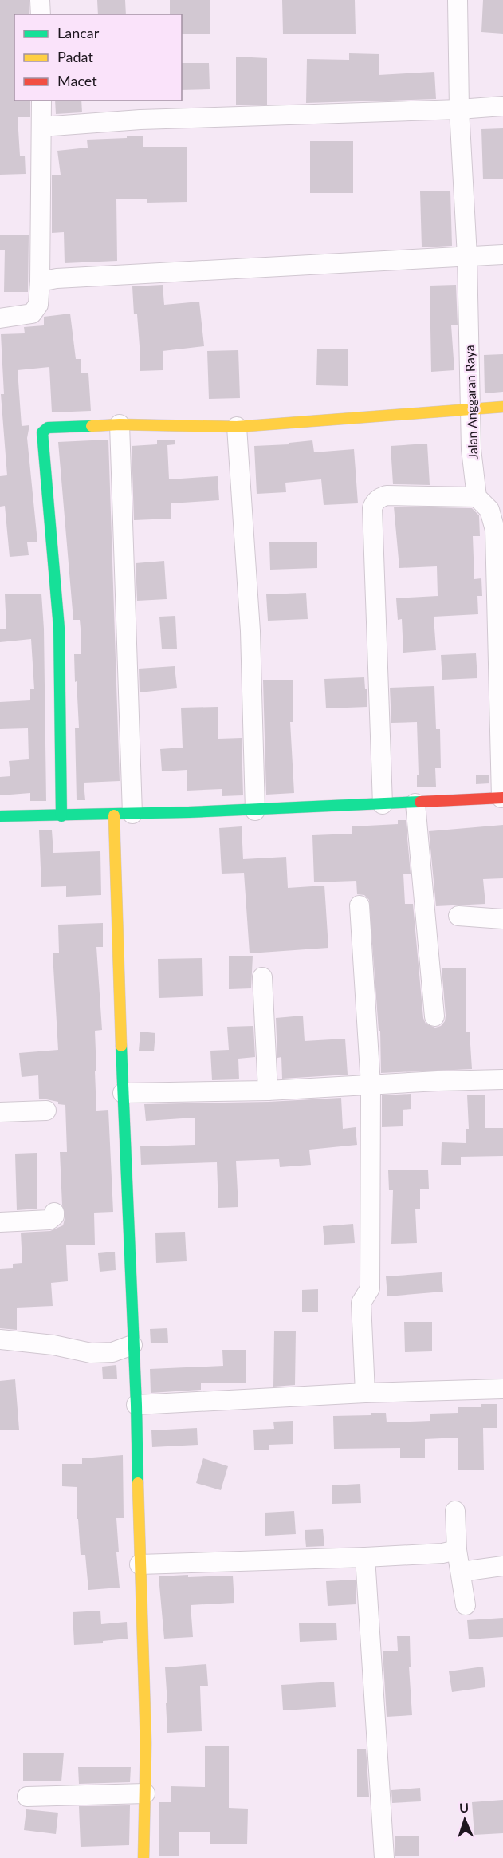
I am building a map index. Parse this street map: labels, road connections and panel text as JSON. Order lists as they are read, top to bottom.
{
  "streets": {
    "street": ["Jalan Anggaran Raya"]
  },
  "legend": ["Lancar", "Padat", "Macet"],
  "north": "top"
}
